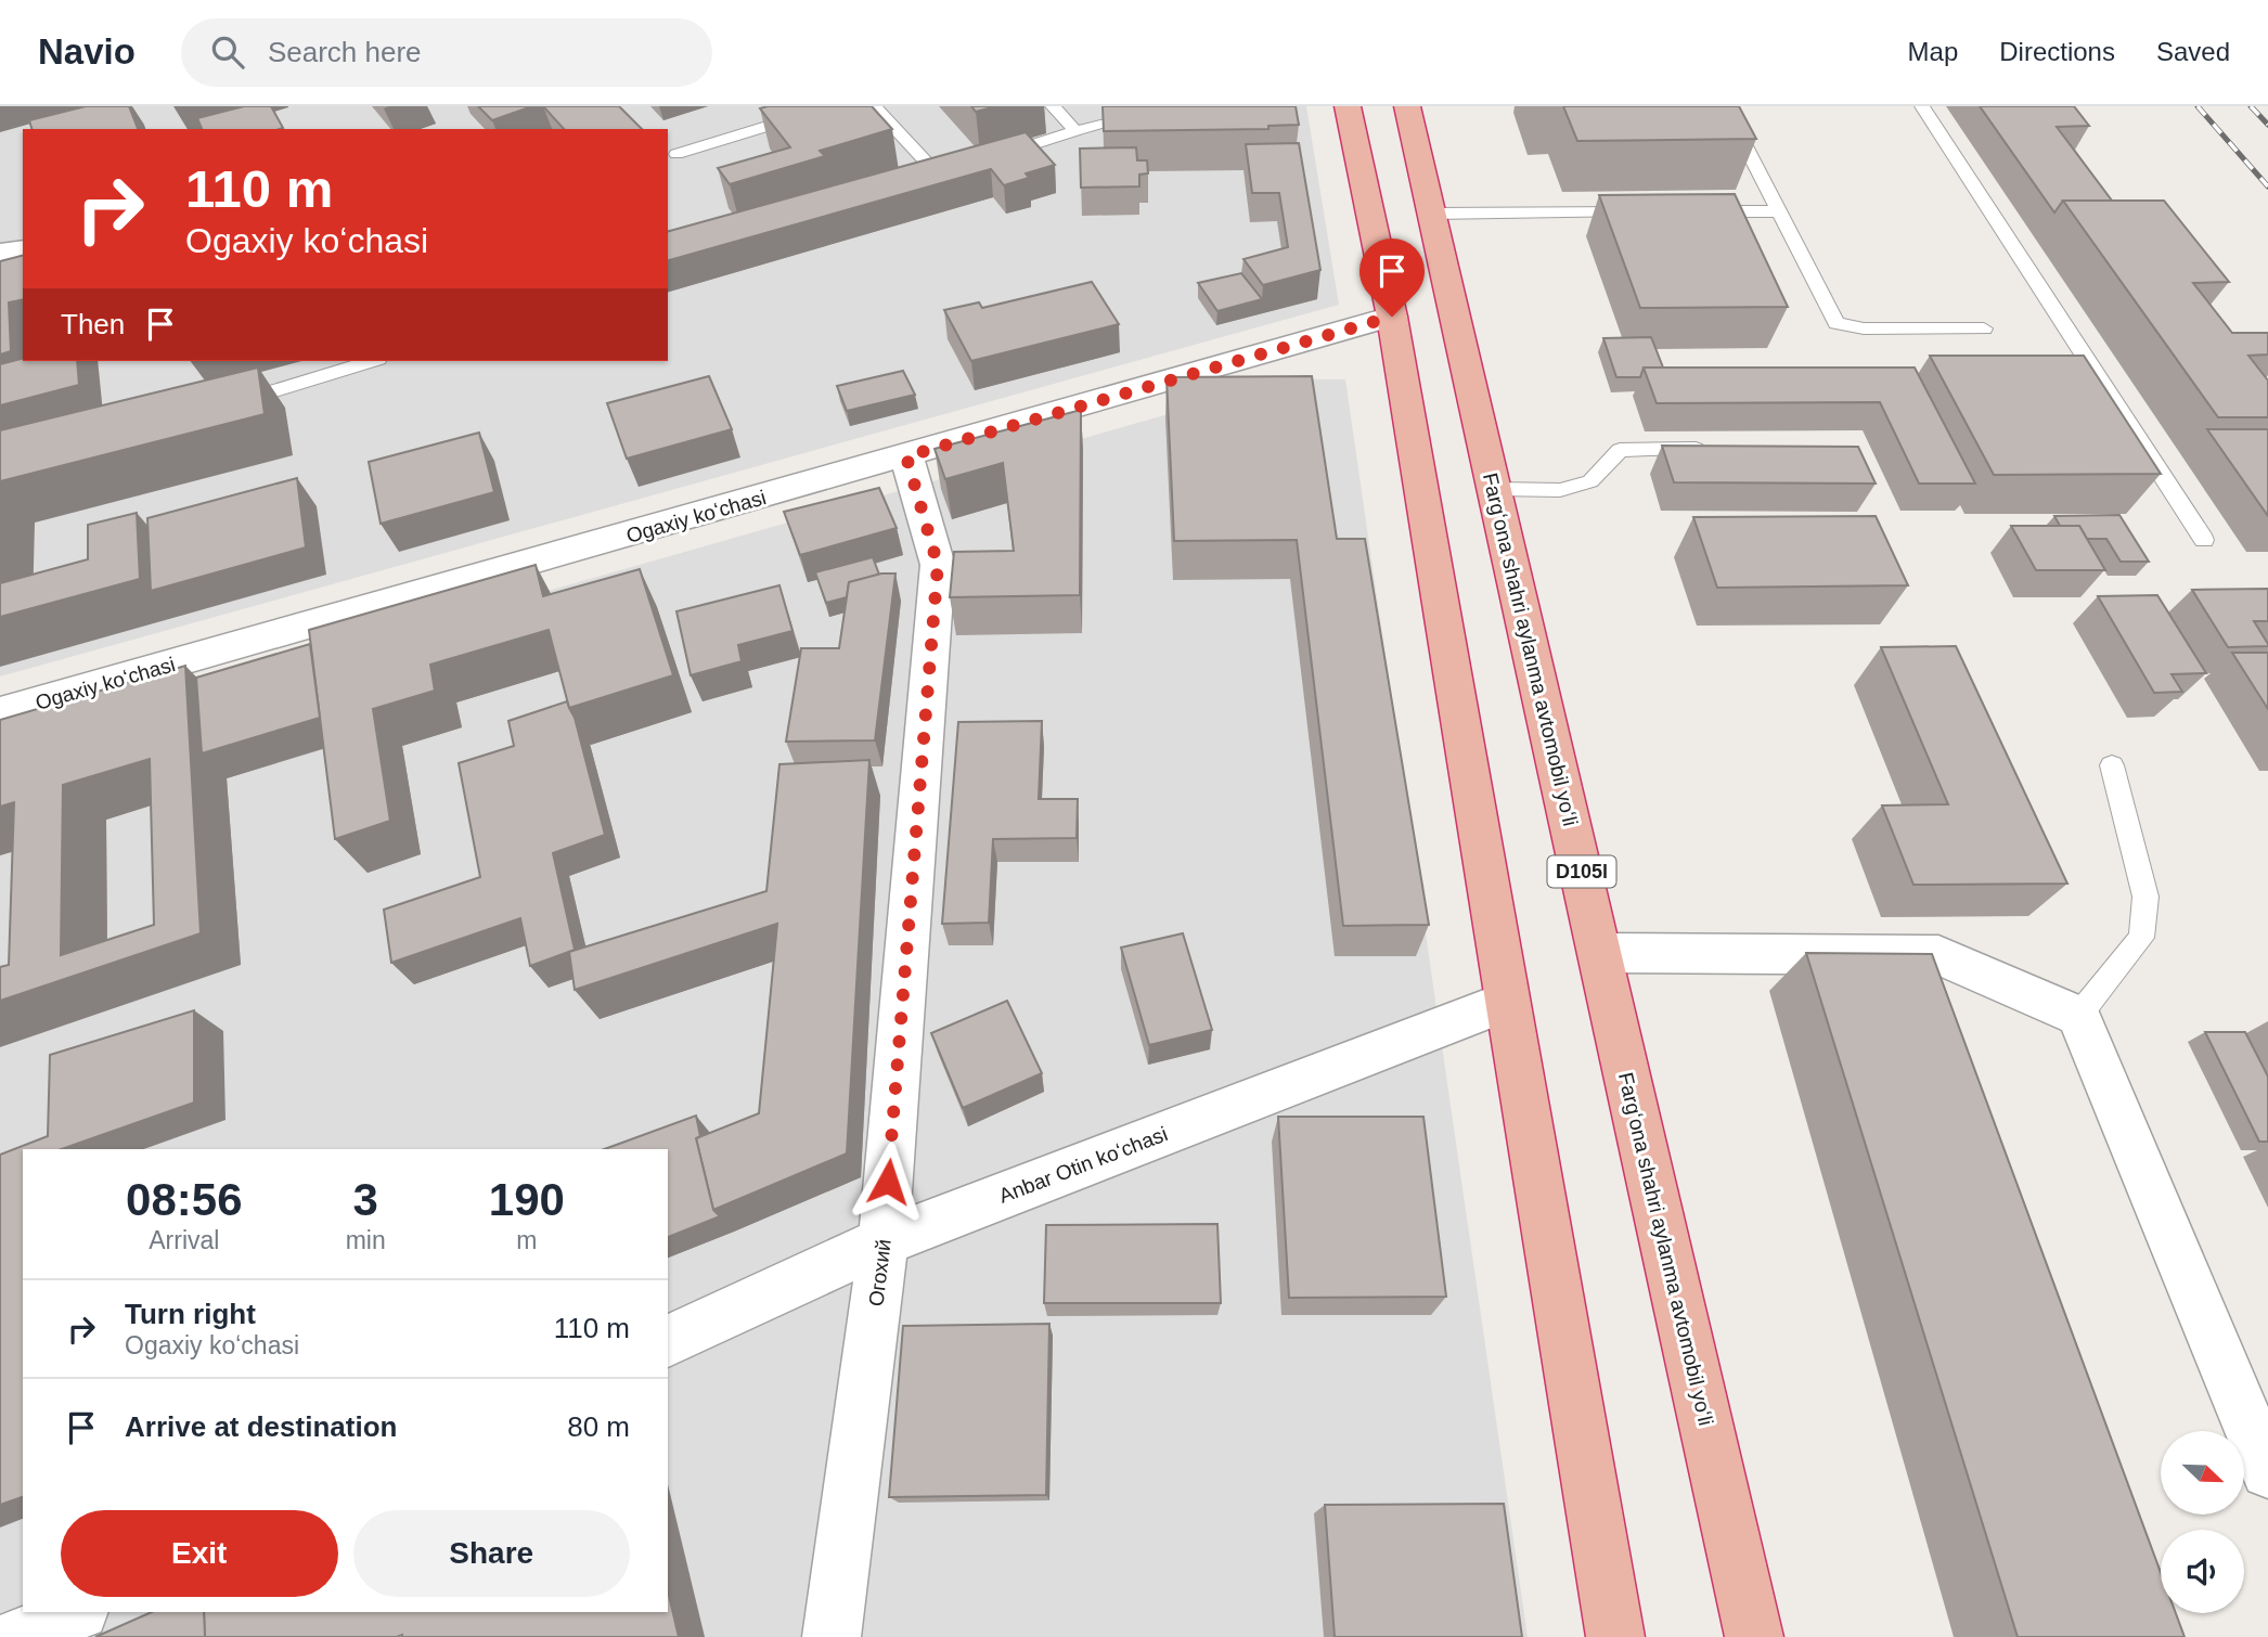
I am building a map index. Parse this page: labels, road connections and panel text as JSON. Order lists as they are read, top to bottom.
{
  "streets": {
    "highway": ["Fargʻona shahri aylanma avtomobil yoʻli", "D105l"],
    "street": ["Ogaxiy koʻchasi", "Anbar Otin koʻchasi", "Огохий"]
  },
  "crossings": [
    ["Ogaxiy koʻchasi", "Огохий"],
    ["Anbar Otin koʻchasi", "Огохий"]
  ],
  "north": "bottom right",
  "page": {
    "header": "Navio",
    "search": "Search here",
    "nav": ["Map", "Directions", "Saved"],
    "turn": ["110 m", "Ogaxiy koʻchasi"],
    "then": "Then",
    "eta": [
      "08:56",
      "Arrival",
      "3",
      "min",
      "190",
      "m"
    ],
    "list": [
      {
        "name": "Turn right",
        "note": "Ogaxiy koʻchasi",
        "value": "110 m"
      },
      {
        "name": "Arrive at destination",
        "value": "80 m"
      }
    ],
    "buttons": ["Exit", "Share"]
  }
}
